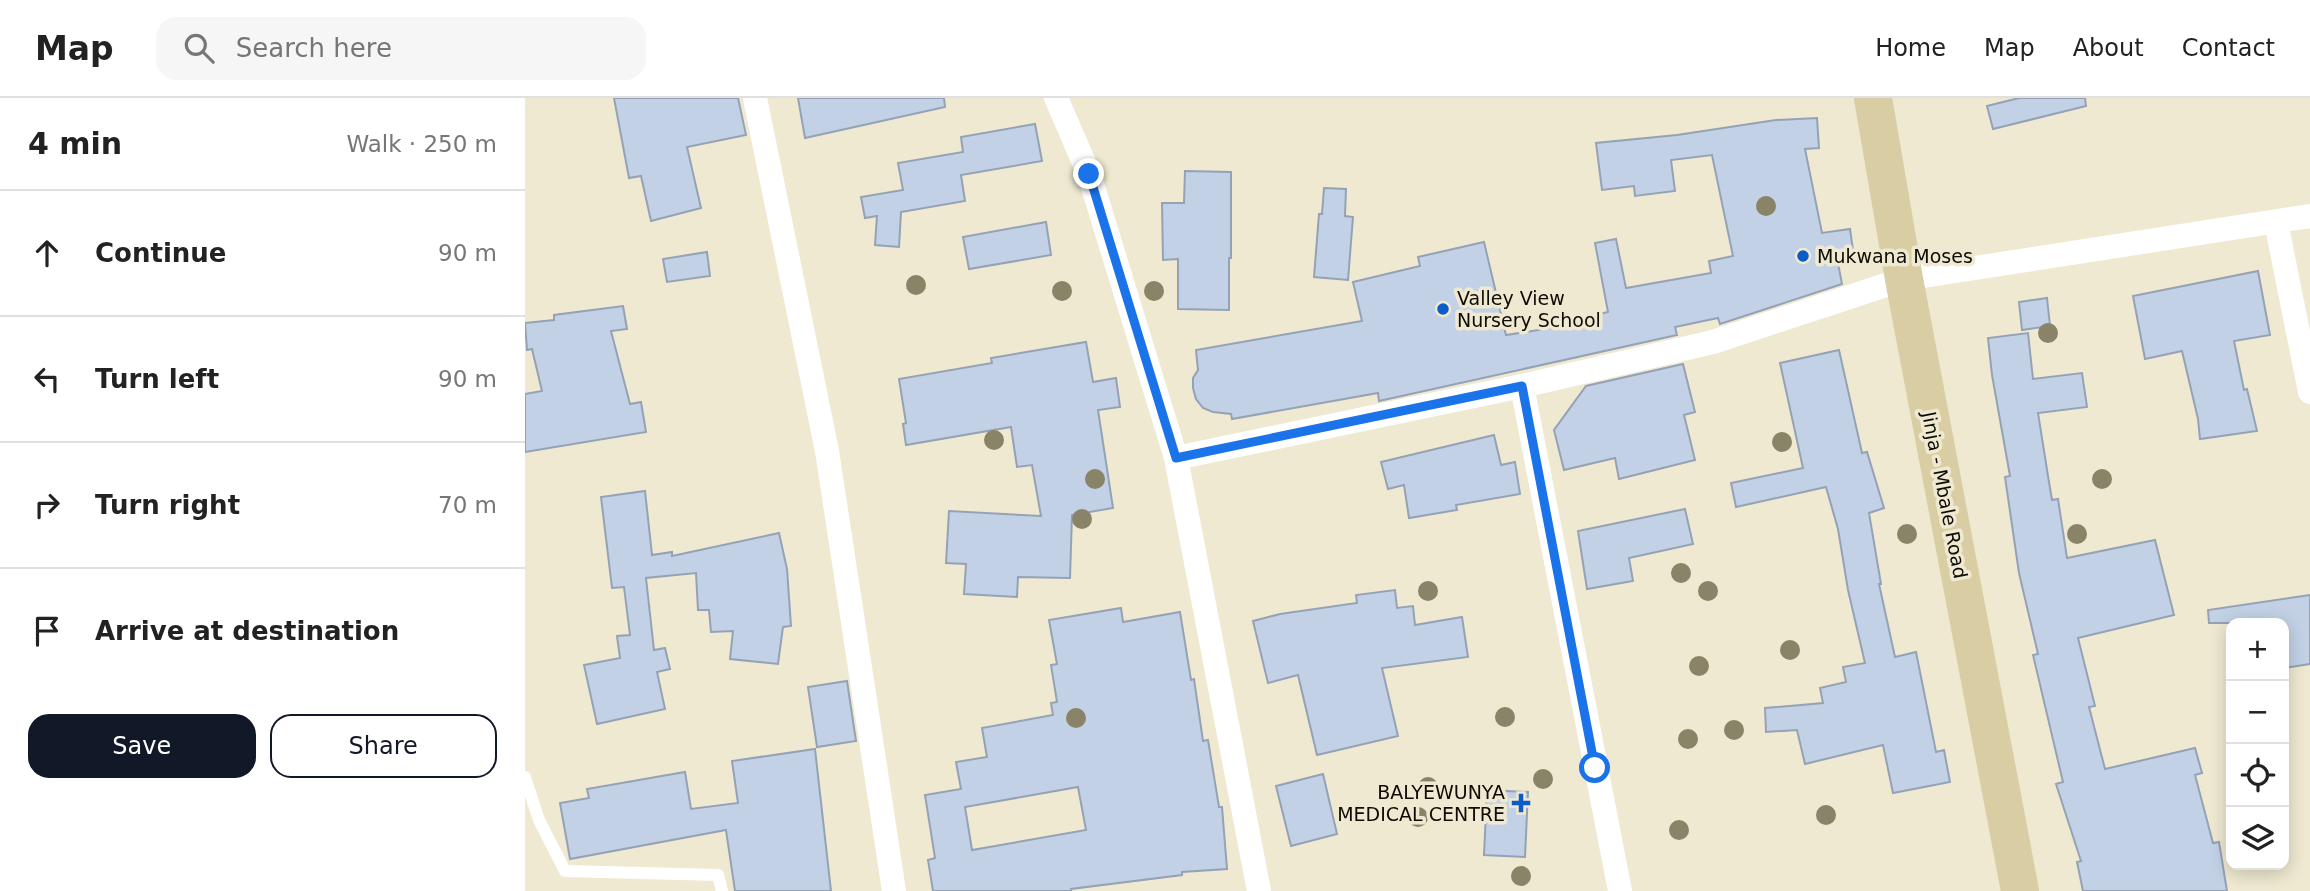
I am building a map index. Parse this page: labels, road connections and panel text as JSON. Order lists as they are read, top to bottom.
{
  "streets": {
    "main road": ["Jinja - Mbale Road"]
  },
  "places": {
    "other": ["Mukwana Moses", "Valley View Nursery School"],
    "health": ["BALYEWUNYA MEDICAL CENTRE"]
  },
  "page": {
    "header": "Map",
    "search": "Search here",
    "nav": [
      "Home",
      "Map",
      "About",
      "Contact"
    ],
    "heading": ["4 min", "Walk · 250 m"],
    "list": [
      ["Continue", "90 m"],
      ["Turn left", "90 m"],
      ["Turn right", "70 m"],
      "Arrive at destination"
    ],
    "map_buttons": ["+", "−"],
    "buttons": ["Save", "Share"]
  }
}
